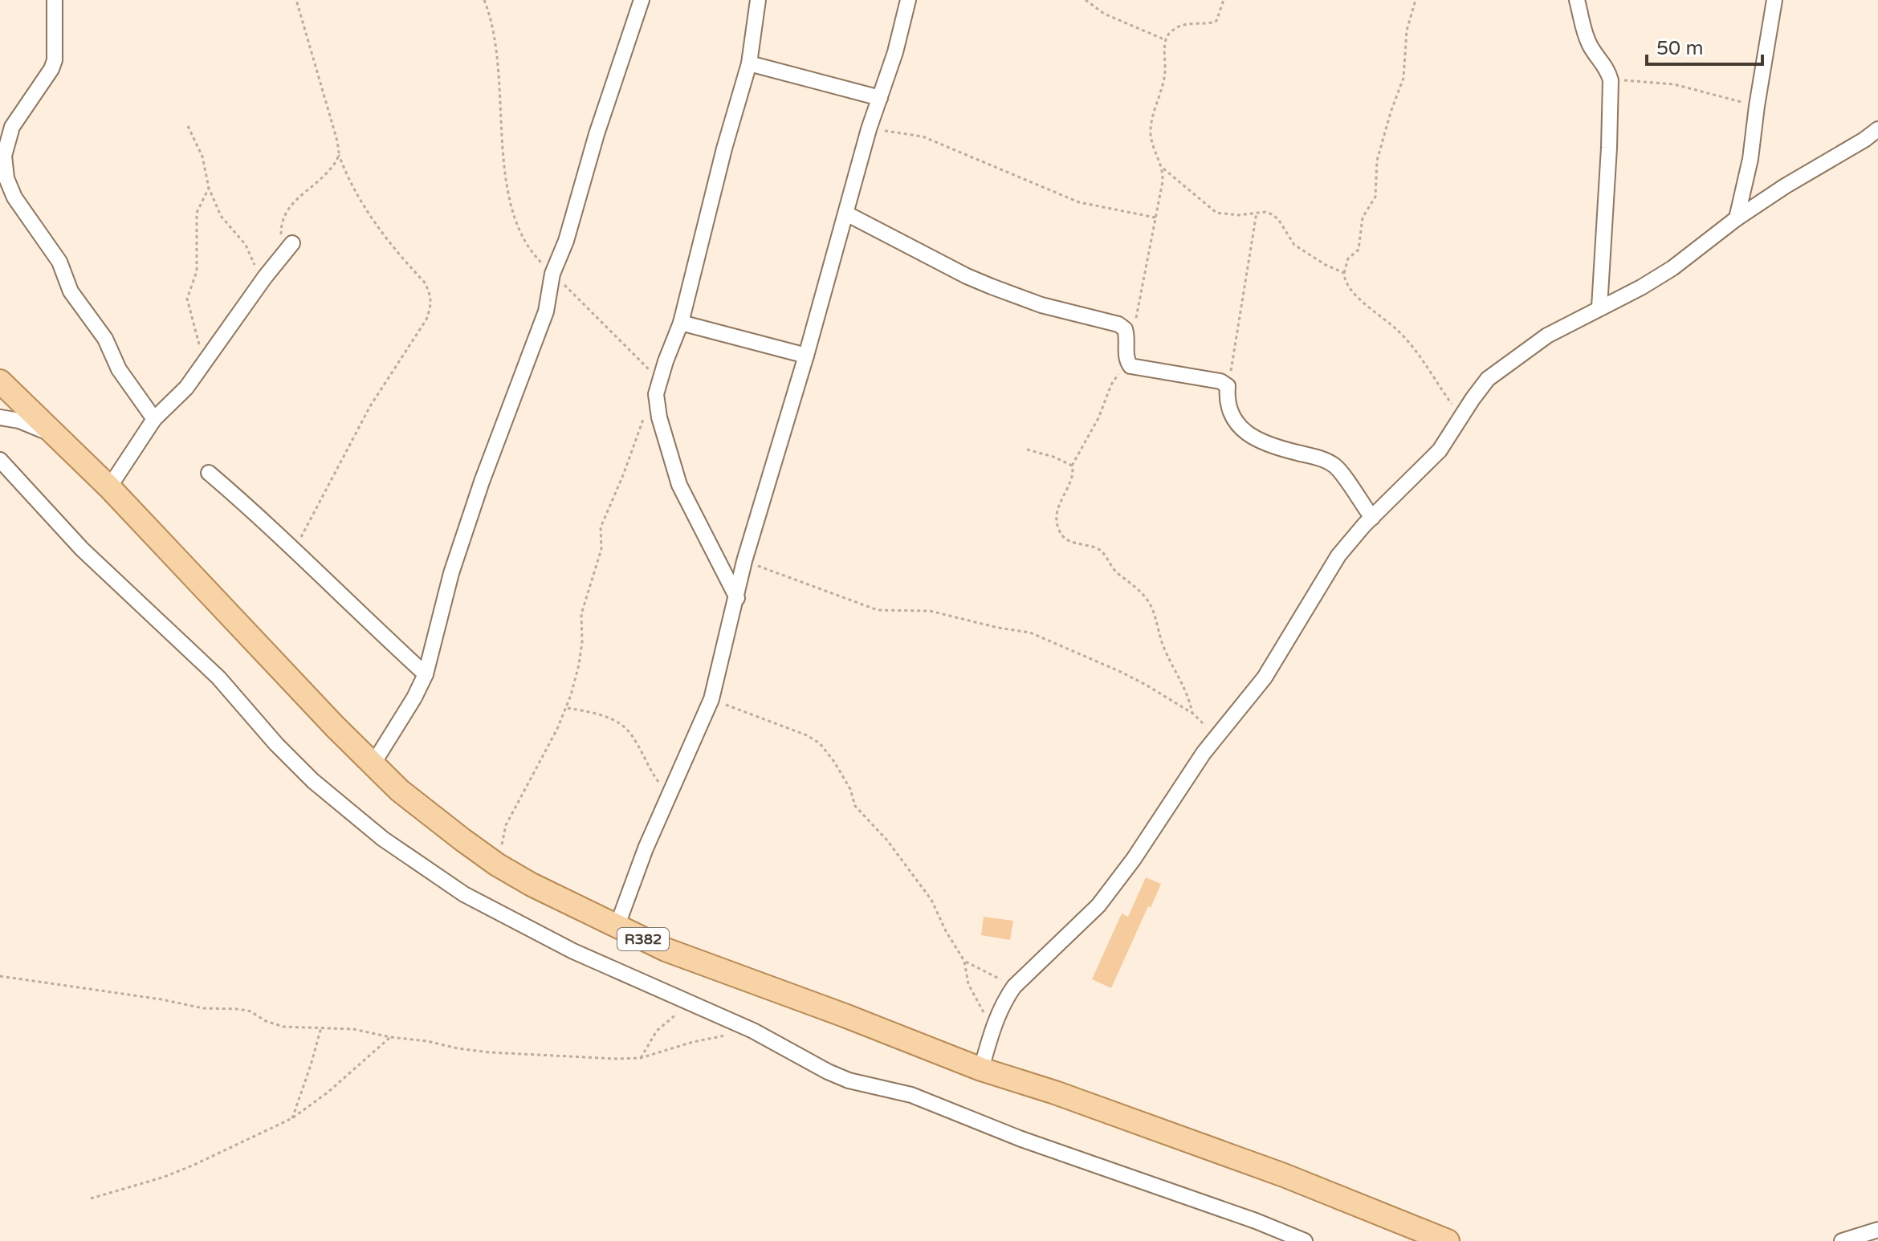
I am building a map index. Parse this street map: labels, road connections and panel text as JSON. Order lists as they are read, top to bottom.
{
  "streets": {
    "main road": ["R382"]
  },
  "scale_bar": "50 m"
}
